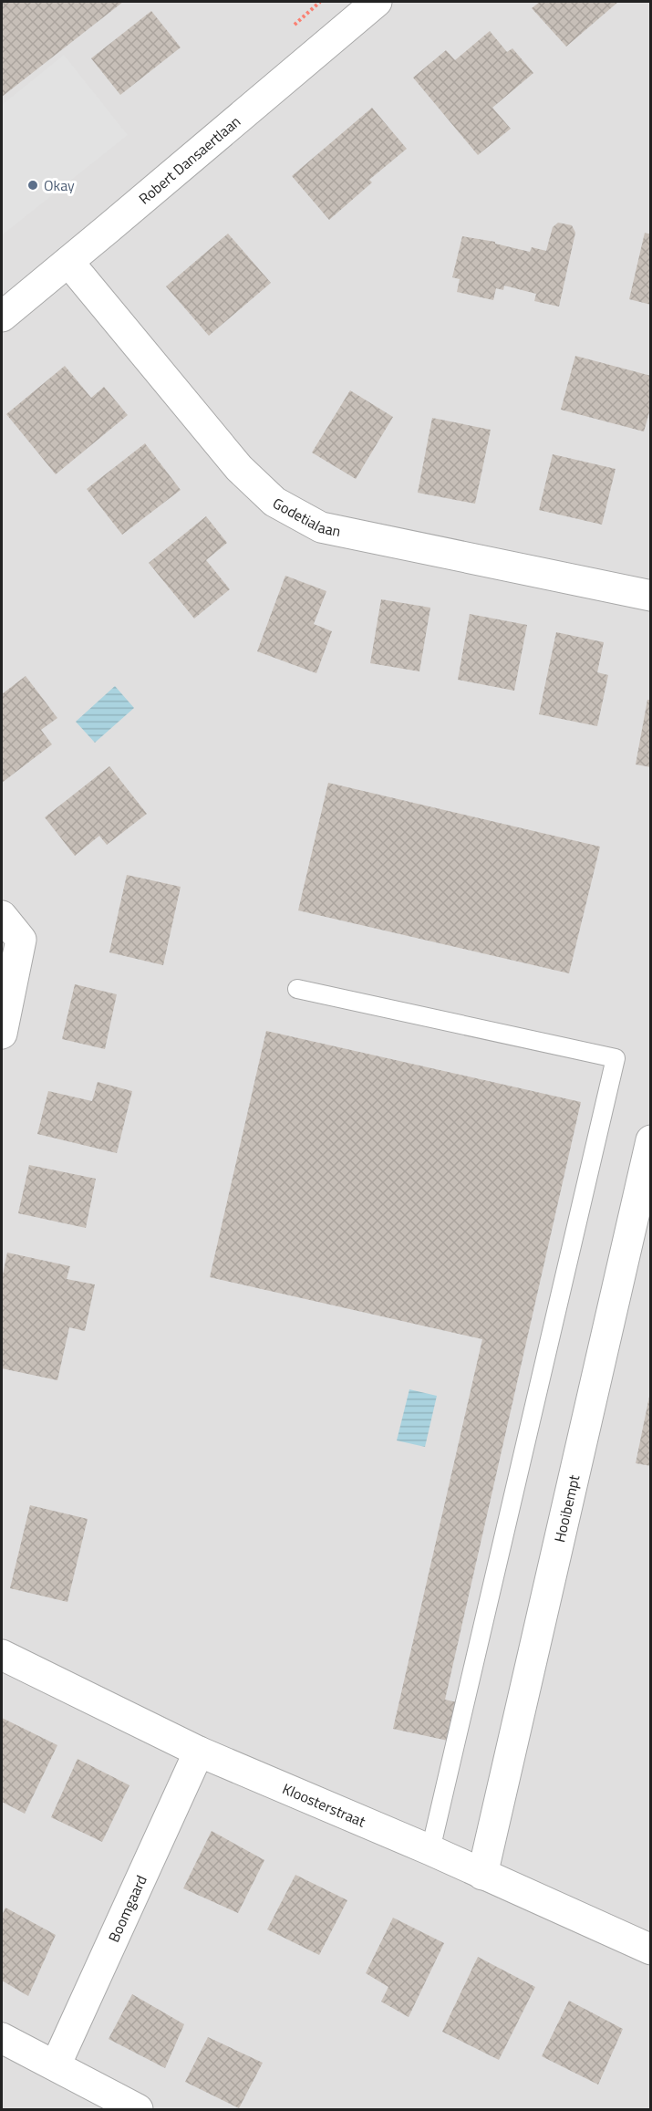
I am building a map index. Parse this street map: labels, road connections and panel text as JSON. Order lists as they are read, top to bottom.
{
  "streets": {
    "street": [
      "Robert Dansaertlaan",
      "Godetialaan",
      "Hooibempt",
      "Kloosterstraat",
      "Boomgaard"
    ]
  },
  "crossings": [
    ["Robert Dansaertlaan", "Godetialaan"],
    ["Hooibempt", "Kloosterstraat"],
    ["Kloosterstraat", "Boomgaard"]
  ],
  "places": ["Okay"]
}
